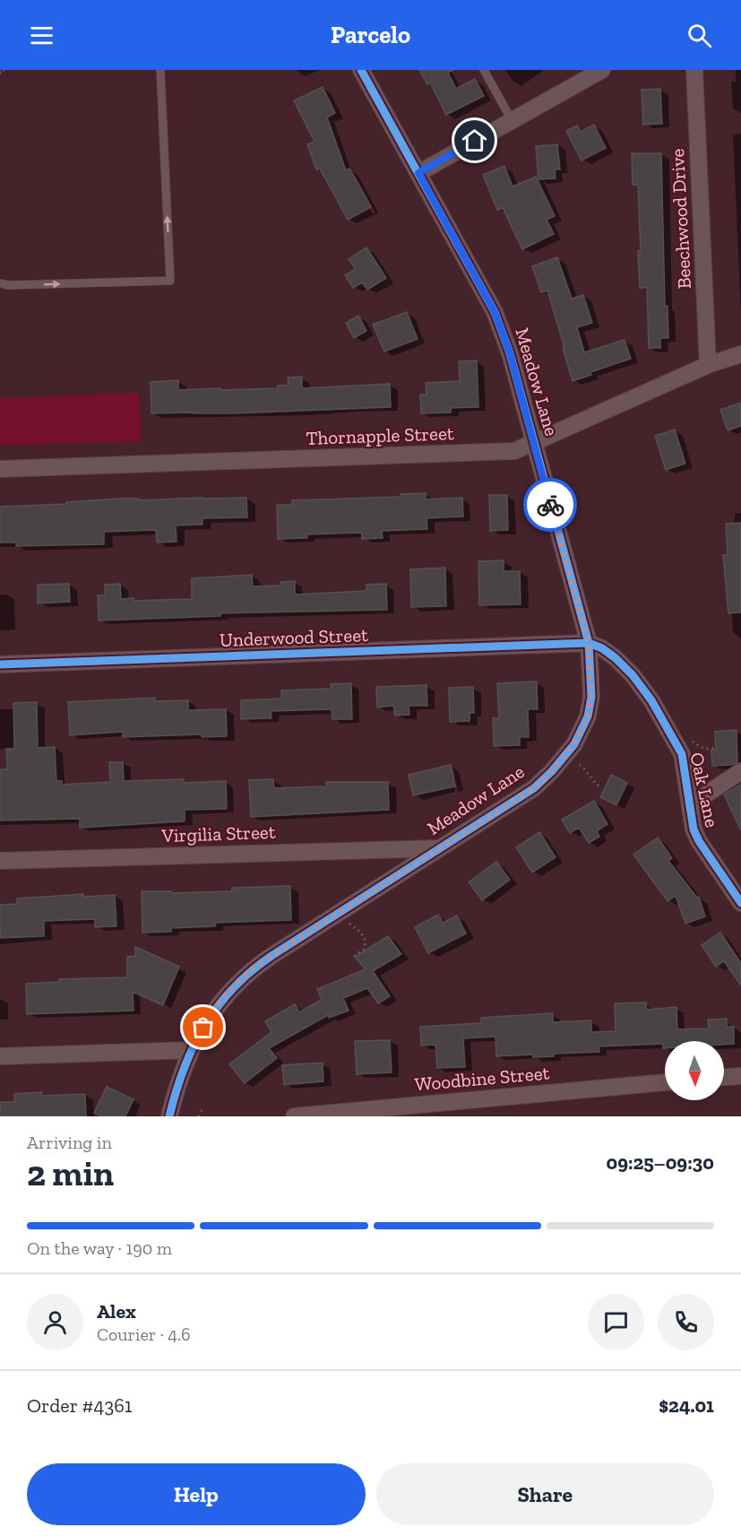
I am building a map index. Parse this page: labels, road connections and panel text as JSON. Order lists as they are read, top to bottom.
{
  "streets": {
    "street": [
      "Beechwood Drive",
      "Meadow Lane",
      "Thornapple Street",
      "Underwood Street",
      "Oak Lane",
      "Virgilia Street",
      "Woodbine Street"
    ]
  },
  "crossings": [
    ["Beechwood Drive", "Thornapple Street"],
    ["Meadow Lane", "Thornapple Street"],
    ["Meadow Lane", "Underwood Street"],
    ["Meadow Lane", "Oak Lane"],
    ["Meadow Lane", "Virgilia Street"],
    ["Underwood Street", "Oak Lane"]
  ],
  "north": "bottom",
  "page": {
    "header": "Parcelo",
    "heading": ["2 min", "Arriving in", "09:25–09:30"],
    "panel": [
      "Alex",
      "Courier · 4.6",
      "Order #4361",
      "$24.01"
    ],
    "bar": "On the way · 190 m",
    "buttons": ["Help", "Share"]
  }
}
